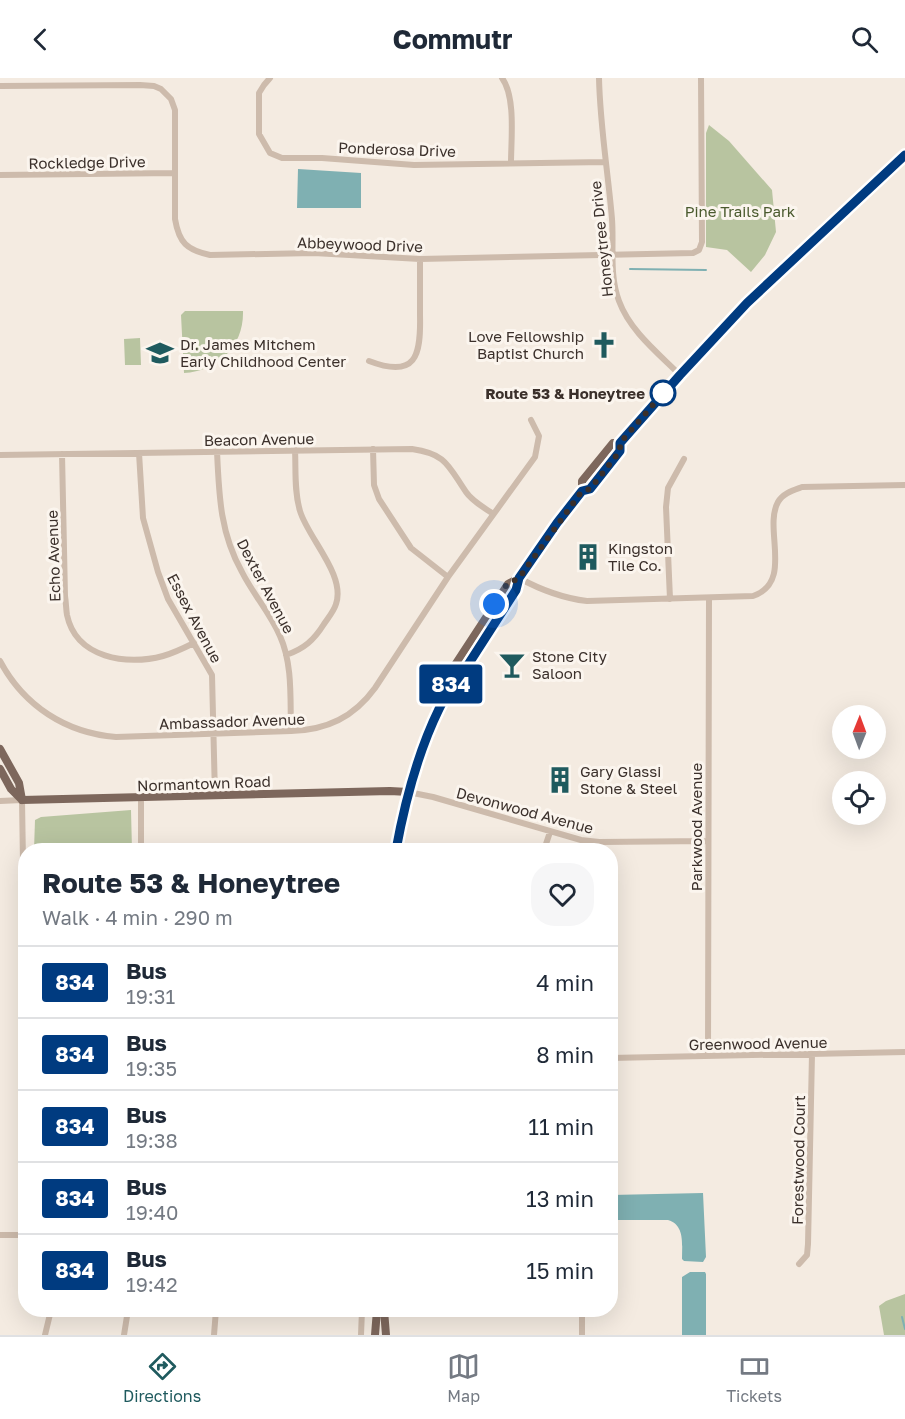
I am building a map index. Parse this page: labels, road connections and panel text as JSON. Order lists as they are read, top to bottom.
{
  "streets": {
    "main road": ["Normantown Road"],
    "street": [
      "Ponderosa Drive",
      "Rockledge Drive",
      "Honeytree Drive",
      "Abbeywood Drive",
      "Beacon Avenue",
      "Echo Avenue",
      "Dexter Avenue",
      "Essex Avenue",
      "Ambassador Avenue",
      "Devonwood Avenue",
      "Parkwood Avenue",
      "Greenwood Avenue",
      "Forestwood Court"
    ]
  },
  "crossings": [
    ["Ponderosa Drive", "Honeytree Drive"],
    ["Rockledge Drive", "Abbeywood Drive"],
    ["Honeytree Drive", "Abbeywood Drive"],
    ["Beacon Avenue", "Echo Avenue"],
    ["Beacon Avenue", "Dexter Avenue"],
    ["Beacon Avenue", "Essex Avenue"],
    ["Beacon Avenue", "Ambassador Avenue"],
    ["Echo Avenue", "Essex Avenue"],
    ["Dexter Avenue", "Ambassador Avenue"],
    ["Essex Avenue", "Ambassador Avenue"],
    ["Essex Avenue", "Normantown Road"],
    ["Normantown Road", "Devonwood Avenue"],
    ["Devonwood Avenue", "Parkwood Avenue"],
    ["Parkwood Avenue", "Greenwood Avenue"],
    ["Greenwood Avenue", "Forestwood Court"]
  ],
  "parks": ["Pine Trails Park"],
  "places": {
    "church": ["Love Fellowship Baptist Church"],
    "school or university": ["Dr. James Mitchem Early Childhood Center"],
    "other": ["Route 53 & Honeytree"],
    "building": ["Kingston Tile Co.", "Gary Glassi Stone & Steel"],
    "bar": ["Stone City Saloon"]
  },
  "lines": ["bus line 834"],
  "north": "top",
  "page": {
    "header": "Commutr",
    "on_map": "834",
    "heading": ["Route 53 & Honeytree", "Walk · 4 min · 290 m"],
    "list": [
      {
        "mark": "834",
        "name": "Bus",
        "note": "19:31",
        "value": "4 min"
      },
      {
        "mark": "834",
        "name": "Bus",
        "note": "19:35",
        "value": "8 min"
      },
      {
        "mark": "834",
        "name": "Bus",
        "note": "19:38",
        "value": "11 min"
      },
      {
        "mark": "834",
        "name": "Bus",
        "note": "19:40",
        "value": "13 min"
      },
      {
        "mark": "834",
        "name": "Bus",
        "note": "19:42",
        "value": "15 min"
      }
    ],
    "tabs": ["Directions", "Map", "Tickets"]
  }
}
